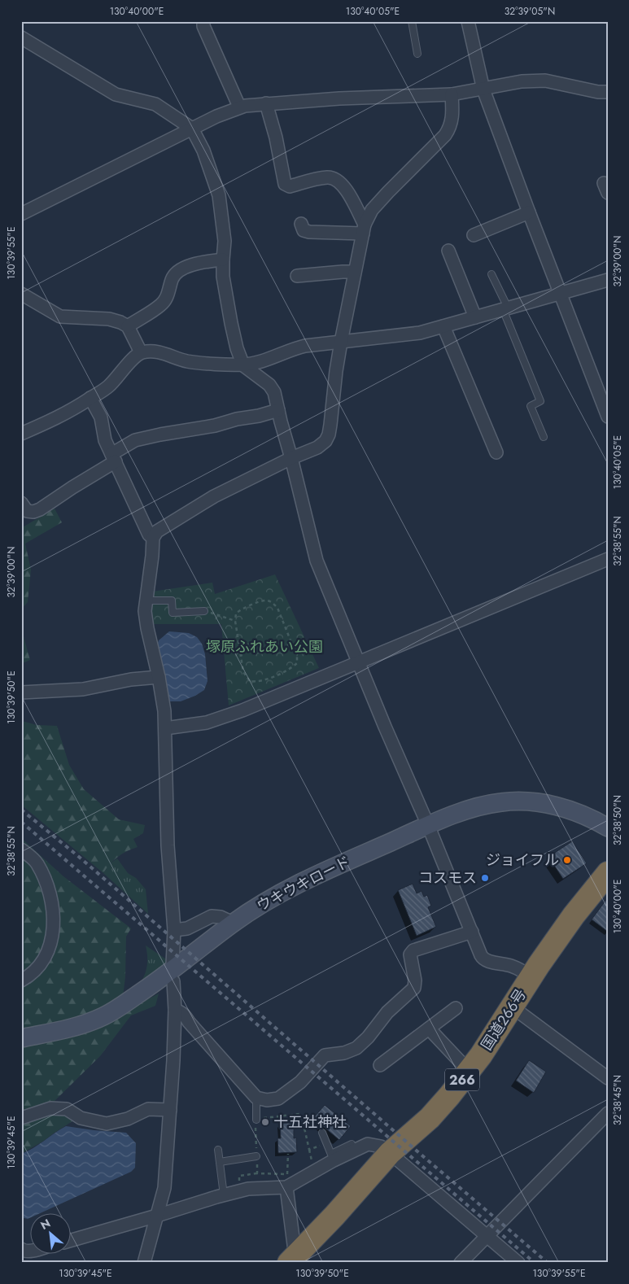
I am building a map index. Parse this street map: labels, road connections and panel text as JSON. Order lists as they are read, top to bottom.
{
  "streets": {
    "highway": ["国道266号", "266"],
    "street": ["ウキウキロード"]
  },
  "parks": ["塚原ふれあい公園"],
  "places": ["ジョイフル", "コスモス", "十五社神社"],
  "north": "top left",
  "coordinates": [
    "130°40'00\"E",
    "130°40'05\"E",
    "32°39'05\"N",
    "130°39'55\"E",
    "32°39'00\"N",
    "32°38'55\"N",
    "130°39'50\"E",
    "32°38'50\"N",
    "32°38'45\"N",
    "130°39'45\"E"
  ]
}
